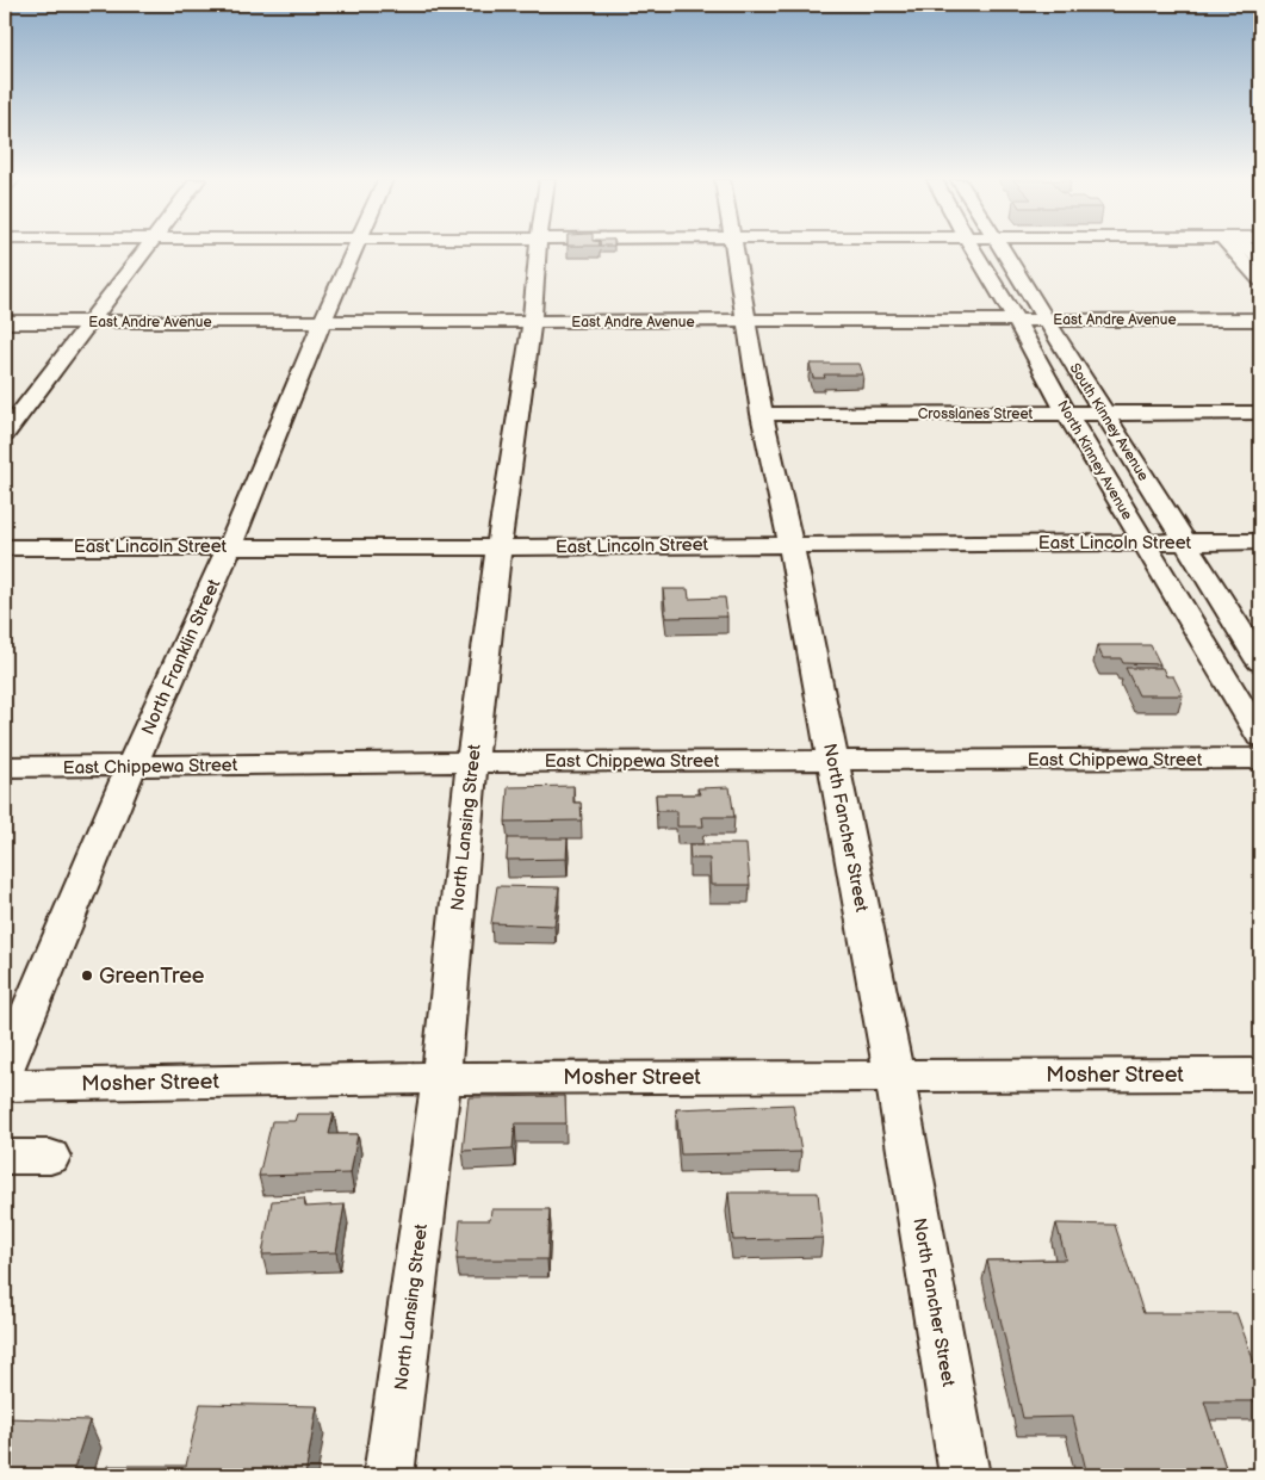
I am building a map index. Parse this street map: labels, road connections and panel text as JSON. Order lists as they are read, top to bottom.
{
  "streets": {
    "street": [
      "East Andre Avenue",
      "Crosslanes Street",
      "South Kinney Avenue",
      "North Kinney Avenue",
      "East Lincoln Street",
      "North Franklin Street",
      "East Chippewa Street",
      "North Lansing Street",
      "North Fancher Street",
      "Mosher Street"
    ]
  },
  "crossings": [
    ["East Andre Avenue", "South Kinney Avenue"],
    ["East Andre Avenue", "North Kinney Avenue"],
    ["East Andre Avenue", "North Franklin Street"],
    ["East Andre Avenue", "North Lansing Street"],
    ["East Andre Avenue", "North Fancher Street"],
    ["Crosslanes Street", "South Kinney Avenue"],
    ["Crosslanes Street", "North Kinney Avenue"],
    ["Crosslanes Street", "North Fancher Street"],
    ["South Kinney Avenue", "East Lincoln Street"],
    ["North Kinney Avenue", "East Lincoln Street"],
    ["East Lincoln Street", "North Franklin Street"],
    ["East Lincoln Street", "North Lansing Street"],
    ["East Lincoln Street", "North Fancher Street"],
    ["North Franklin Street", "East Chippewa Street"],
    ["East Chippewa Street", "North Lansing Street"],
    ["East Chippewa Street", "North Fancher Street"],
    ["North Lansing Street", "Mosher Street"],
    ["North Fancher Street", "Mosher Street"]
  ],
  "places": ["GreenTree"]
}
